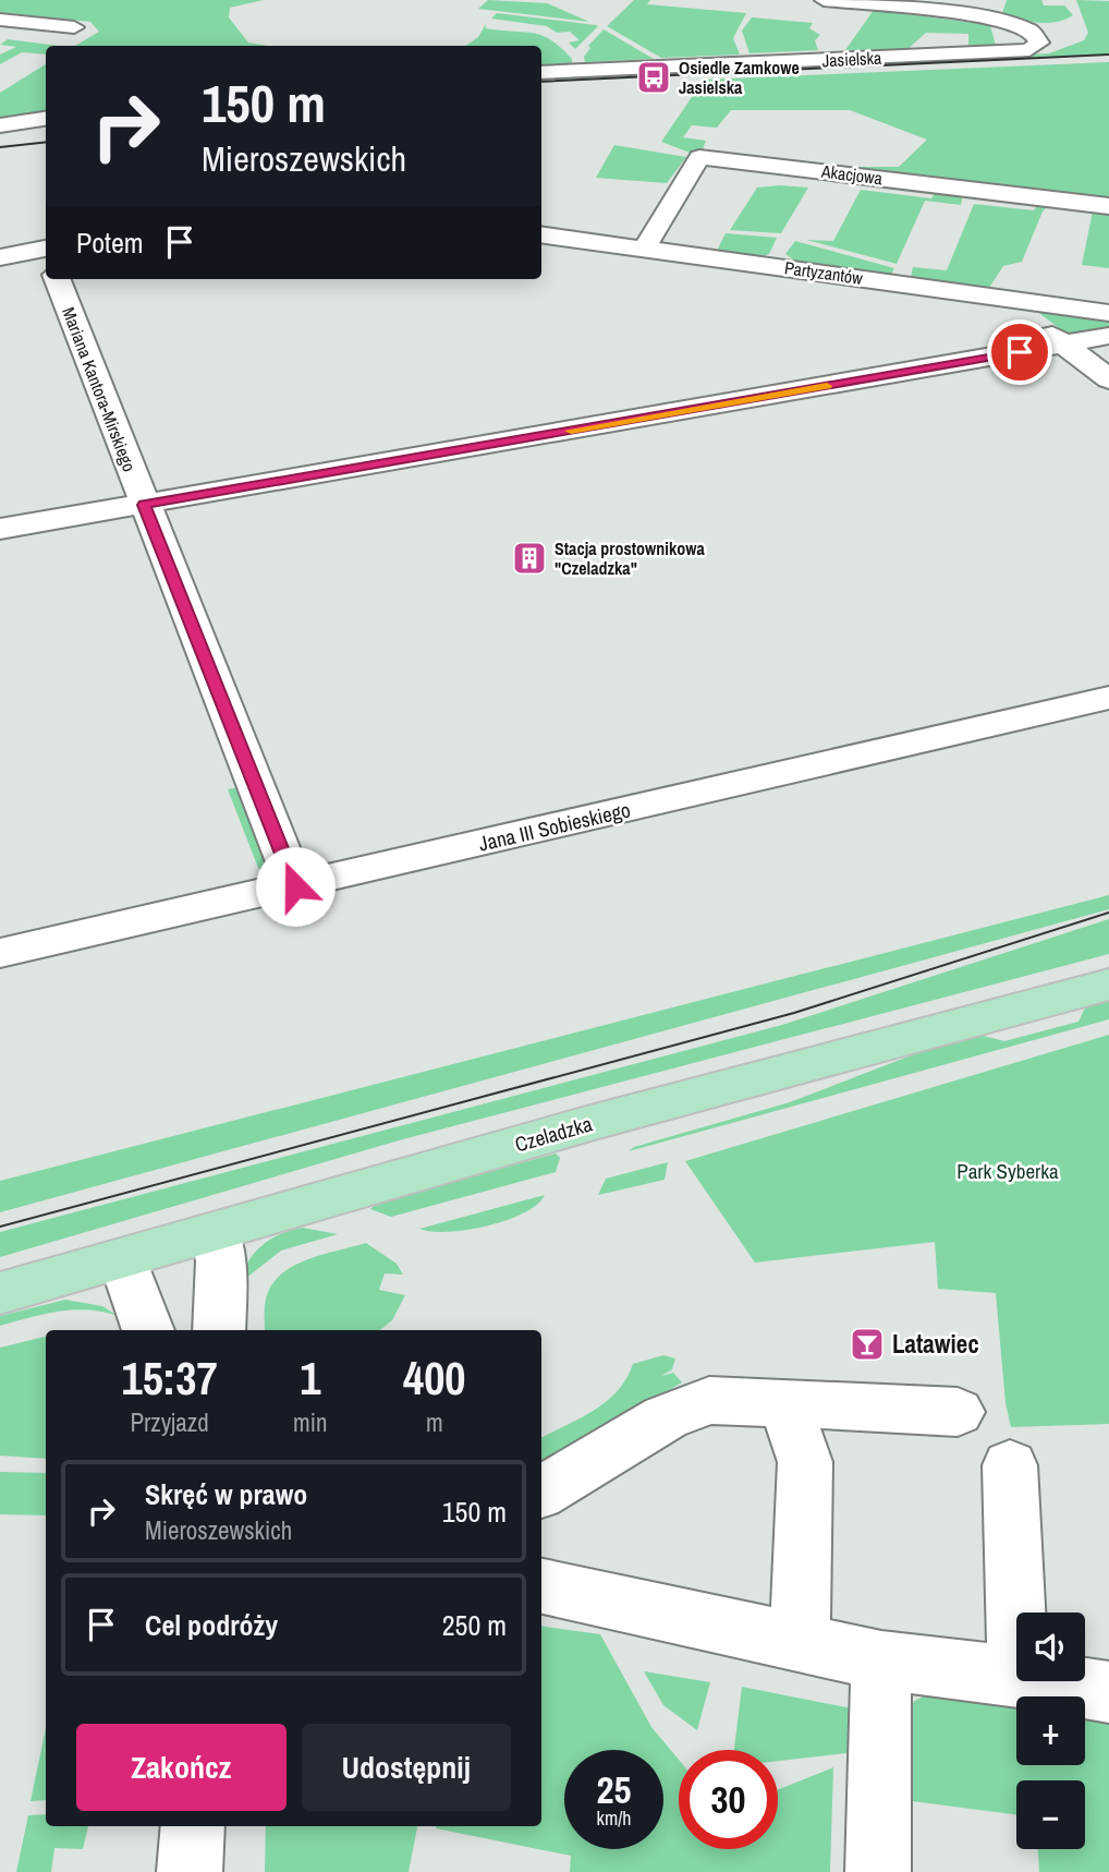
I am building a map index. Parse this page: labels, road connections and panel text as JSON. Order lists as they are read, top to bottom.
{
  "streets": {
    "main road": ["Czeladzka"],
    "street": [
      "Jasielska",
      "Akacjowa",
      "Partyzantów",
      "Mariana Kantora-Mirskiego",
      "Jana III Sobieskiego"
    ]
  },
  "crossings": [
    ["Akacjowa", "Partyzantów"],
    ["Mariana Kantora-Mirskiego", "Jana III Sobieskiego"]
  ],
  "parks": ["Park Syberka"],
  "places": {
    "bus stop": ["Osiedle Zamkowe Jasielska"],
    "building": ["Stacja prostownikowa \"Czeladzka\""],
    "bar": ["Latawiec"]
  },
  "page": {
    "turn": ["150 m", "Mieroszewskich"],
    "then": "Potem",
    "eta": [
      "15:37",
      "Przyjazd",
      "1",
      "min",
      "400",
      "m"
    ],
    "list": [
      {
        "name": "Skręć w prawo",
        "note": "Mieroszewskich",
        "value": "150 m"
      },
      {
        "name": "Cel podróży",
        "value": "250 m"
      }
    ],
    "map_buttons": ["+", "−"],
    "buttons": ["Zakończ", "Udostępnij"],
    "speed": "25 km/h",
    "limit": "30"
  }
}
